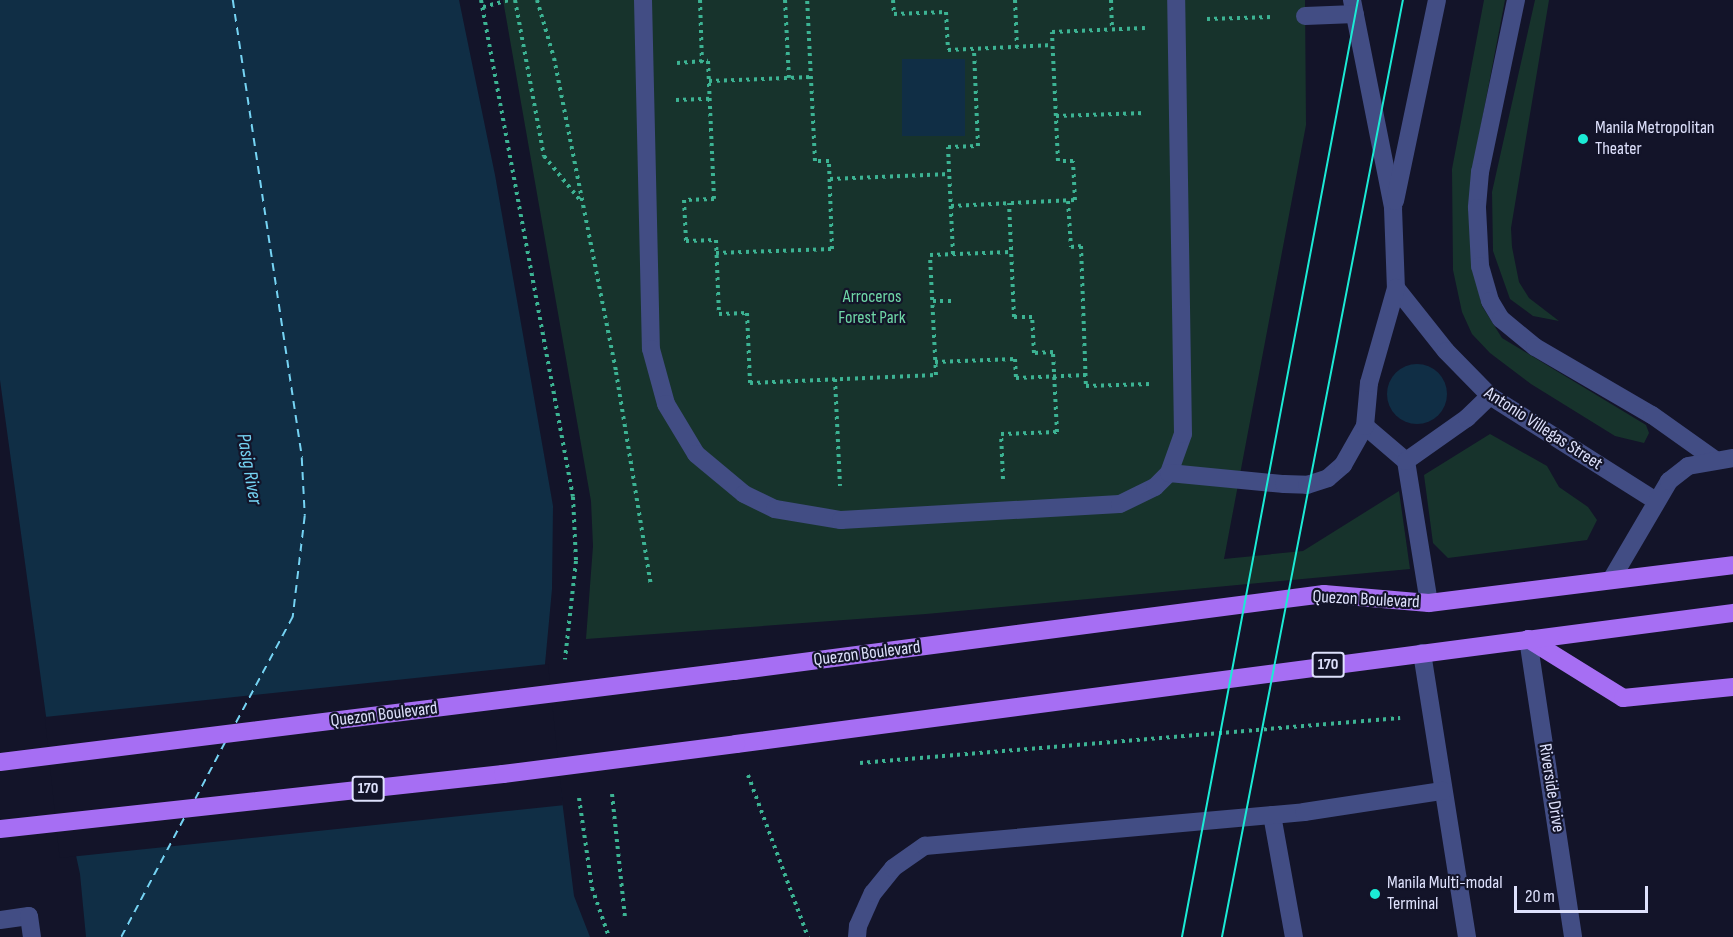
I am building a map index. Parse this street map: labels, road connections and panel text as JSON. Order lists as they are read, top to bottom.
{
  "streets": {
    "main road": ["Quezon Boulevard", "170"],
    "street": ["Antonio Villegas Street", "Riverside Drive"]
  },
  "crossings": [
    ["170", "Riverside Drive"]
  ],
  "water": ["Pasig River"],
  "parks": ["Arroceros Forest Park"],
  "places": ["Manila Metropolitan Theater", "Manila Multi-modal Terminal"],
  "scale_bar": "20 m"
}
